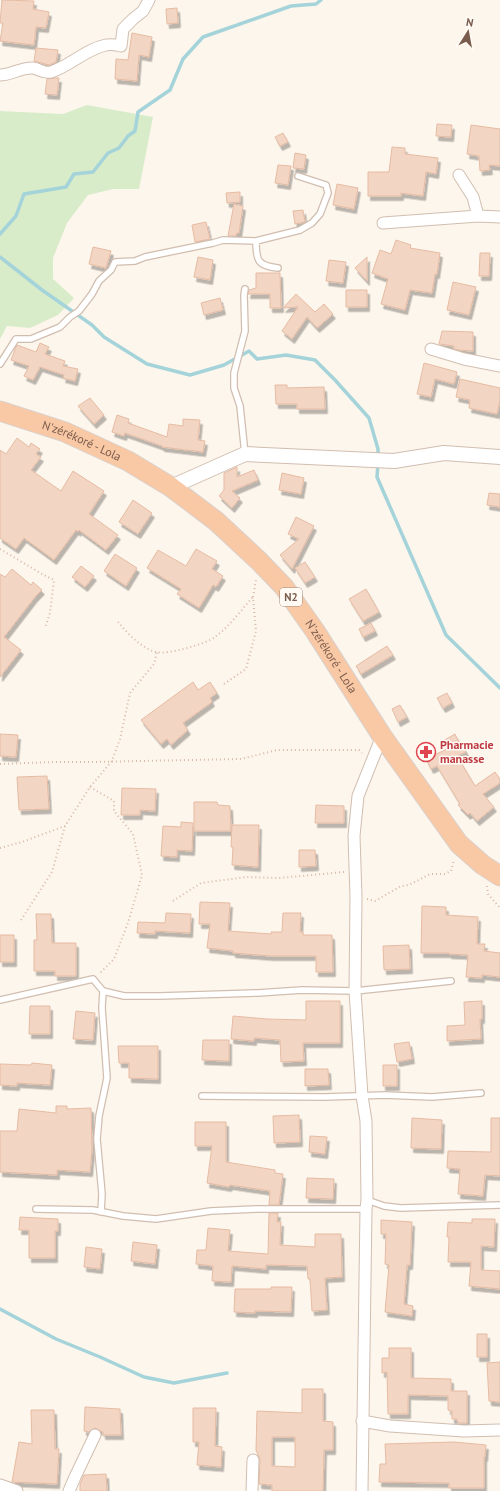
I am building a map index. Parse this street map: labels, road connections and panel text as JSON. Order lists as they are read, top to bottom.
{
  "streets": {
    "highway": ["N'zérékoré - Lola", "N2"]
  },
  "places": {
    "pharmacy": ["Pharmacie manasse"]
  },
  "north": "top"
}
